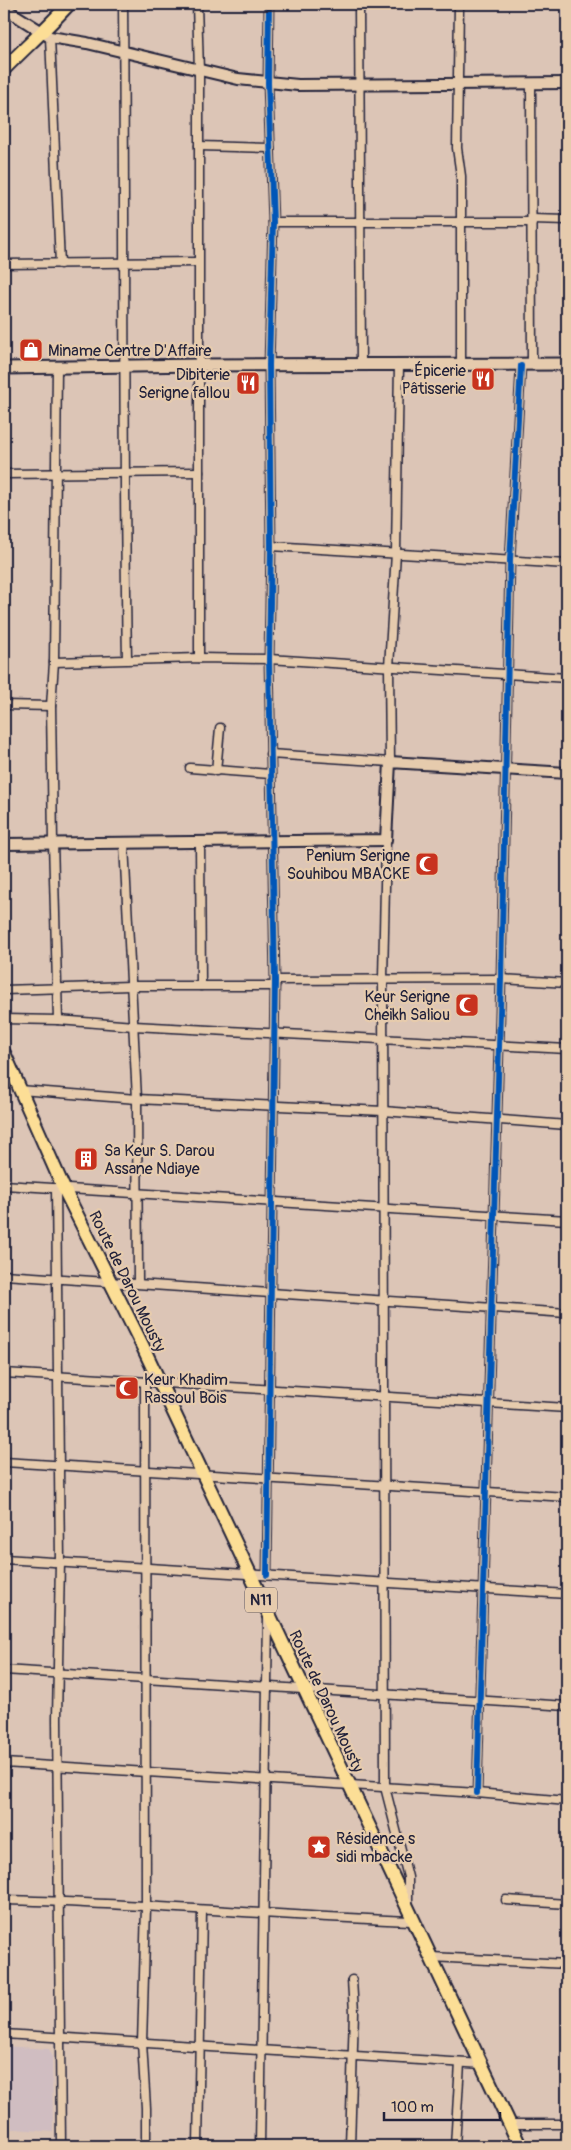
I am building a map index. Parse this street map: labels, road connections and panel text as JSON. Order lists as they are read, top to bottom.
{
  "streets": {
    "main road": ["Route de Darou Mousty", "N11"]
  },
  "places": {
    "shop": ["Miname Centre D'Affaire"],
    "restaurant": ["Épicerie Pâtisserie", "Dibiterie Serigne fallou"],
    "mosque": ["Penium Serigne Souhibou MBACKE", "Keur Serigne Cheikh Saliou", "Keur Khadim Rassoul Bois"],
    "building": ["Sa Keur S. Darou Assane Ndiaye"],
    "place": ["Résidence s sidi mbacke"]
  },
  "scale_bar": "100 m"
}
